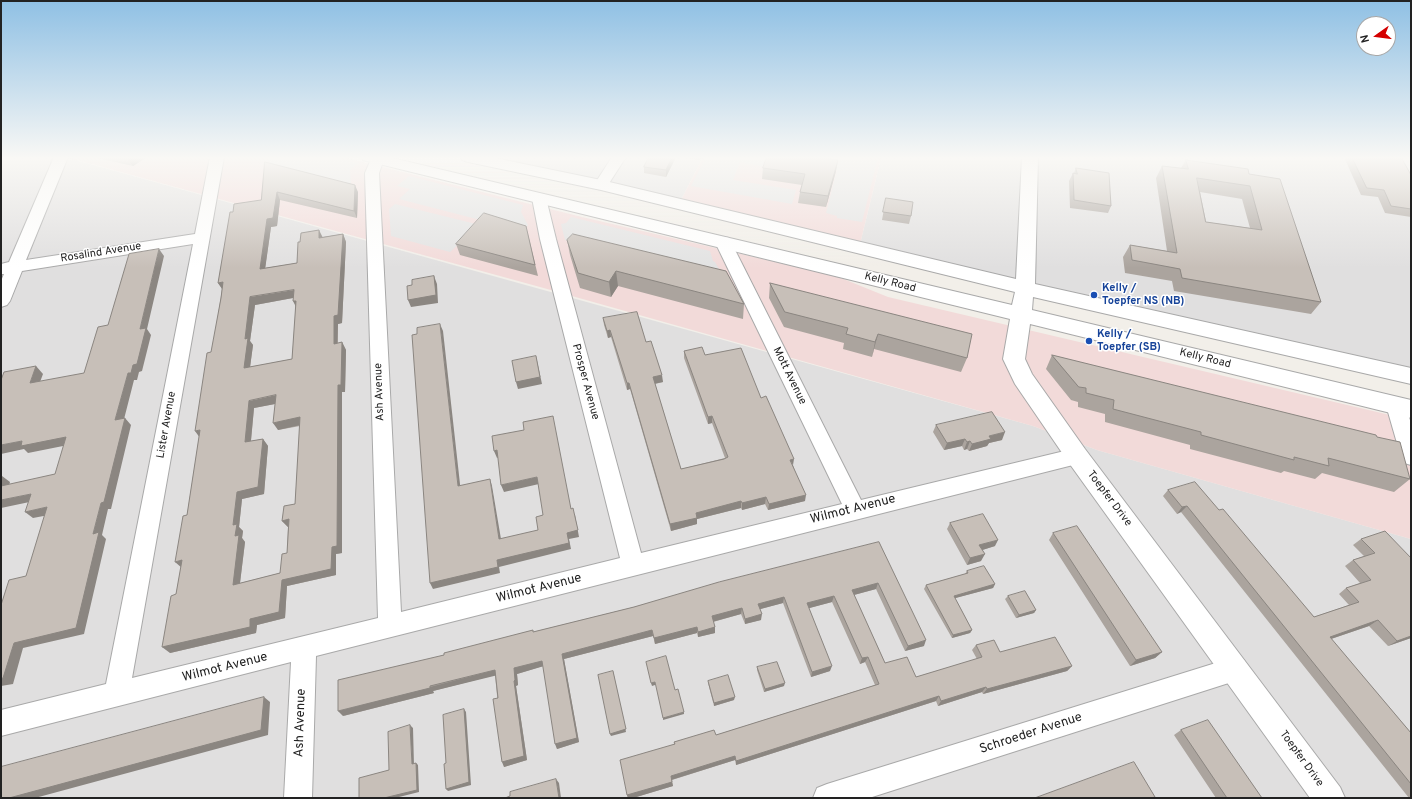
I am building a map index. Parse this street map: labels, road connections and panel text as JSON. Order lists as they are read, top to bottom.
{
  "streets": {
    "street": [
      "Rosalind Avenue",
      "Kelly Road",
      "Mott Avenue",
      "Prosper Avenue",
      "Ash Avenue",
      "Lister Avenue",
      "Toepfer Drive",
      "Wilmot Avenue",
      "Schroeder Avenue"
    ]
  },
  "crossings": [
    ["Rosalind Avenue", "Lister Avenue"],
    ["Kelly Road", "Mott Avenue"],
    ["Kelly Road", "Prosper Avenue"],
    ["Kelly Road", "Toepfer Drive"],
    ["Mott Avenue", "Wilmot Avenue"],
    ["Prosper Avenue", "Wilmot Avenue"],
    ["Ash Avenue", "Wilmot Avenue"],
    ["Lister Avenue", "Wilmot Avenue"],
    ["Toepfer Drive", "Wilmot Avenue"],
    ["Toepfer Drive", "Schroeder Avenue"]
  ],
  "places": ["Kelly / Toepfer NS (NB)", "Kelly / Toepfer (SB)"],
  "north": "left"
}
